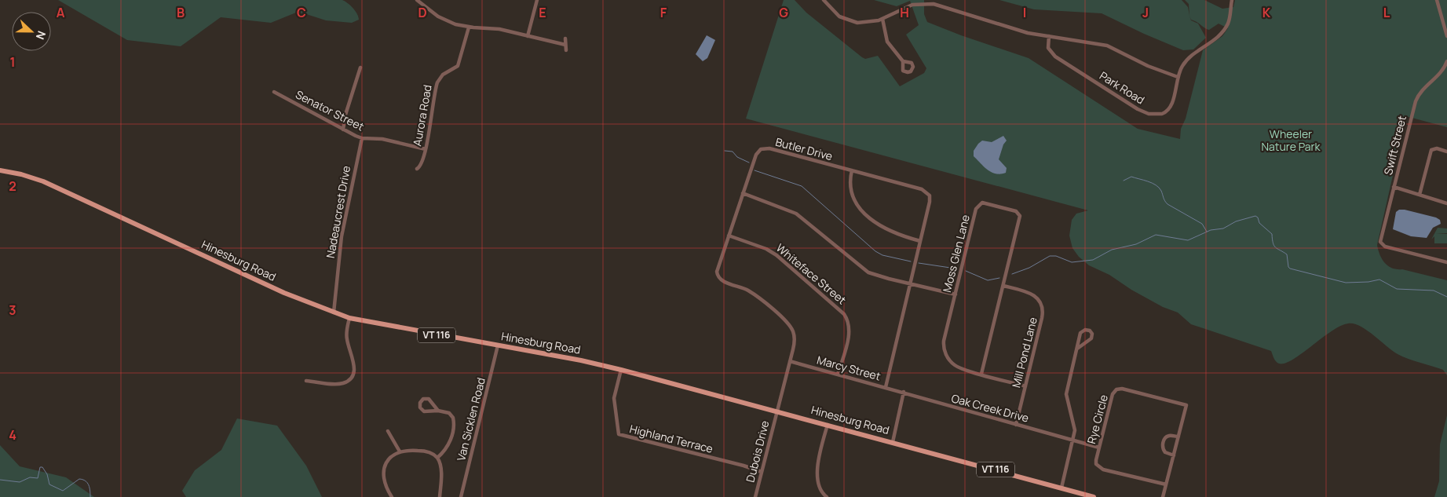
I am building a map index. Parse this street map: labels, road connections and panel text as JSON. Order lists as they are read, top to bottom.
{
  "streets": {
    "main road": ["Hinesburg Road", "VT 116"],
    "street": [
      "Park Road",
      "Senator Street",
      "Aurora Road",
      "Swift Street",
      "Butler Drive",
      "Nadeaucrest Drive",
      "Moss Glen Lane",
      "Whiteface Street",
      "Mill Pond Lane",
      "Marcy Street",
      "Oak Creek Drive",
      "Van Sicklen Road",
      "Rye Circle",
      "Highland Terrace",
      "Dubois Drive"
    ]
  },
  "crossings": [
    ["Senator Street", "Aurora Road"],
    ["Senator Street", "Nadeaucrest Drive"],
    ["Butler Drive", "Hinesburg Road"],
    ["Butler Drive", "Whiteface Street"],
    ["Butler Drive", "Marcy Street"],
    ["Butler Drive", "Dubois Drive"],
    ["Nadeaucrest Drive", "Hinesburg Road"],
    ["Moss Glen Lane", "Mill Pond Lane"],
    ["Hinesburg Road", "Van Sicklen Road"],
    ["Hinesburg Road", "Highland Terrace"],
    ["Hinesburg Road", "Dubois Drive"],
    ["Whiteface Street", "Marcy Street"],
    ["Mill Pond Lane", "Oak Creek Drive"],
    ["Marcy Street", "Oak Creek Drive"],
    ["Oak Creek Drive", "Rye Circle"],
    ["Highland Terrace", "Dubois Drive"]
  ],
  "parks": ["Wheeler Nature Park"],
  "north": "right",
  "grid": {
    "columns": [
      "A",
      "B",
      "C",
      "D",
      "E",
      "F",
      "G",
      "H",
      "I",
      "J",
      "K",
      "L"
    ],
    "rows": [
      "1",
      "2",
      "3",
      "4"
    ]
  }
}
